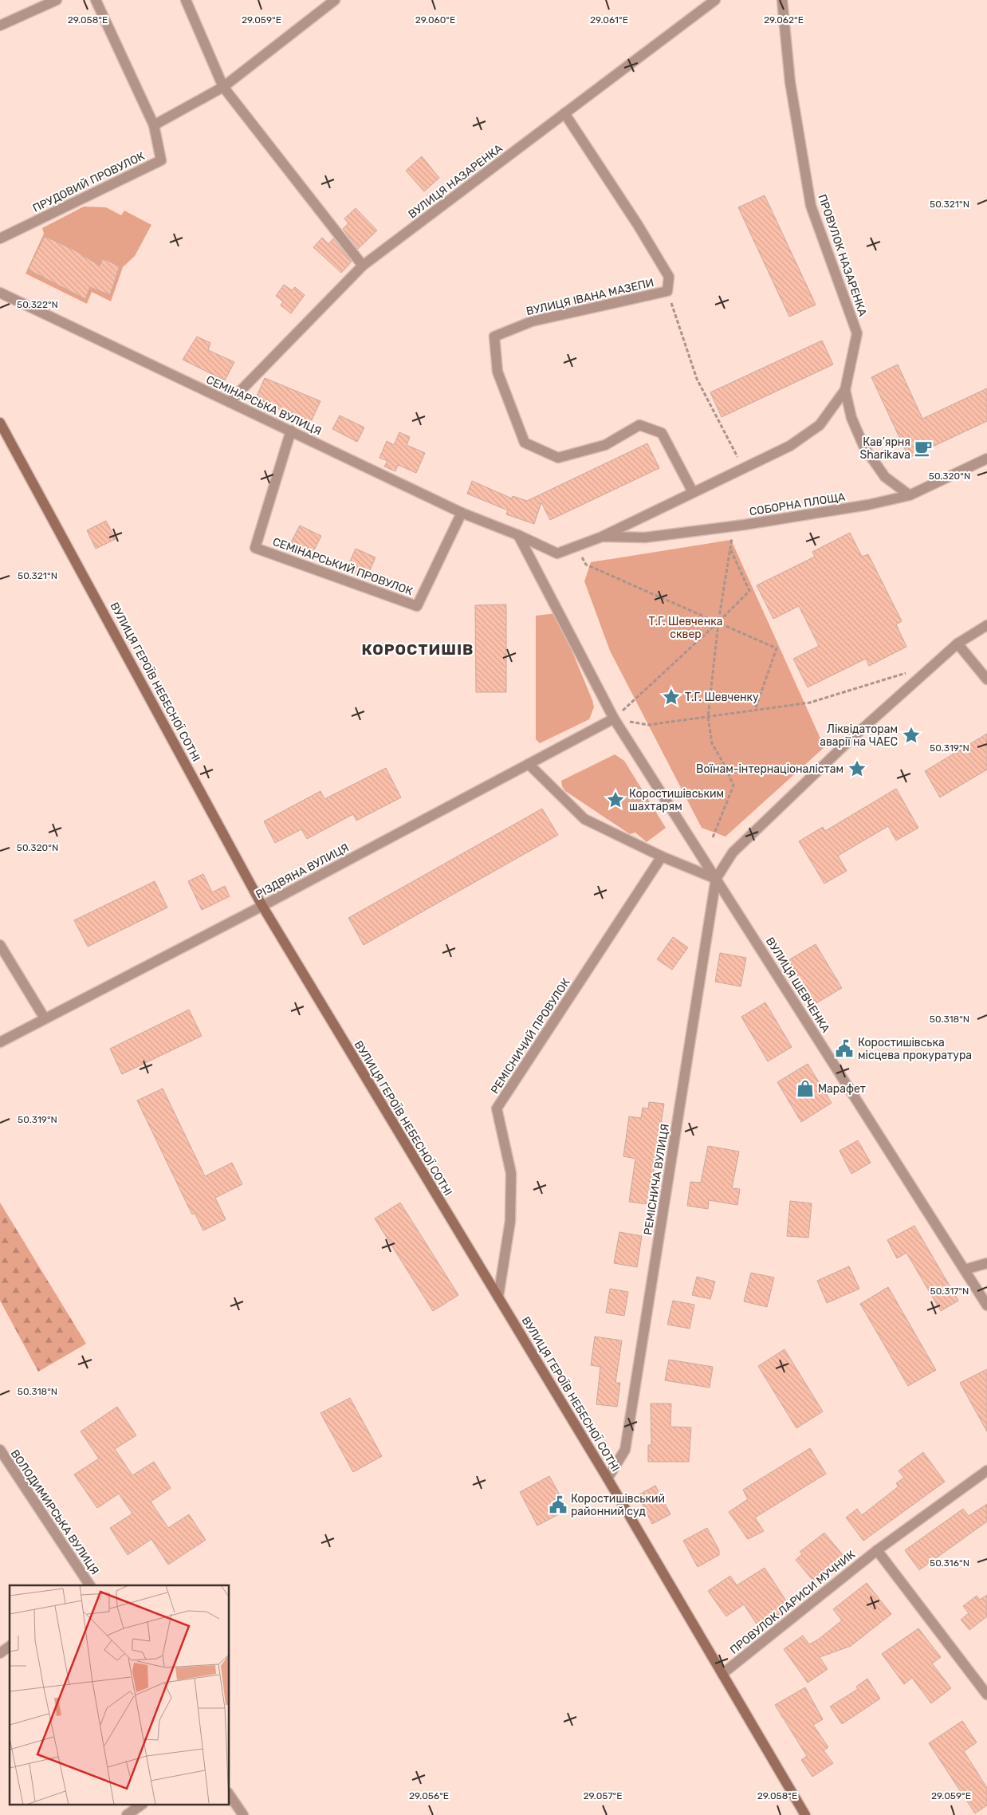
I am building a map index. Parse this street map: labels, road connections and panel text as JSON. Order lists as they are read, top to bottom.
{
  "streets": {
    "street": [
      "ВУЛИЦЯ НАЗАРЕНКА",
      "ПРУДОВИЙ ПРОВУЛОК",
      "ПРОВУЛОК НАЗАРЕНКА",
      "ВУЛИЦЯ ІВАНА МАЗЕПИ",
      "СЕМІНАРСЬКА ВУЛИЦЯ",
      "СОБОРНА ПЛОЩА",
      "СЕМІНАРСЬКИЙ ПРОВУЛОК",
      "ВУЛИЦЯ ГЕРОЇВ НЕБЕСНОЇ СОТНІ",
      "РІЗДВЯНА ВУЛИЦЯ",
      "ВУЛИЦЯ ШЕВЧЕНКА",
      "РЕМІСНИЧИЙ ПРОВУЛОК",
      "РЕМІСНИЧА ВУЛИЦЯ",
      "ВОЛОДИМИРСЬКА ВУЛИЦЯ",
      "ПРОВУЛОК ЛАРИСИ МУЧНИК"
    ]
  },
  "crossings": [
    ["ВУЛИЦЯ НАЗАРЕНКА", "ВУЛИЦЯ ІВАНА МАЗЕПИ"],
    ["ВУЛИЦЯ НАЗАРЕНКА", "СЕМІНАРСЬКА ВУЛИЦЯ"],
    ["ПРОВУЛОК НАЗАРЕНКА", "СЕМІНАРСЬКА ВУЛИЦЯ"],
    ["ПРОВУЛОК НАЗАРЕНКА", "СОБОРНА ПЛОЩА"],
    ["ВУЛИЦЯ ІВАНА МАЗЕПИ", "СЕМІНАРСЬКА ВУЛИЦЯ"],
    ["СЕМІНАРСЬКА ВУЛИЦЯ", "СОБОРНА ПЛОЩА"],
    ["СЕМІНАРСЬКА ВУЛИЦЯ", "СЕМІНАРСЬКИЙ ПРОВУЛОК"],
    ["СЕМІНАРСЬКА ВУЛИЦЯ", "ВУЛИЦЯ ШЕВЧЕНКА"],
    ["ВУЛИЦЯ ГЕРОЇВ НЕБЕСНОЇ СОТНІ", "РІЗДВЯНА ВУЛИЦЯ"],
    ["ВУЛИЦЯ ГЕРОЇВ НЕБЕСНОЇ СОТНІ", "РЕМІСНИЧИЙ ПРОВУЛОК"],
    ["ВУЛИЦЯ ГЕРОЇВ НЕБЕСНОЇ СОТНІ", "РЕМІСНИЧА ВУЛИЦЯ"],
    ["ВУЛИЦЯ ГЕРОЇВ НЕБЕСНОЇ СОТНІ", "ПРОВУЛОК ЛАРИСИ МУЧНИК"],
    ["РІЗДВЯНА ВУЛИЦЯ", "ВУЛИЦЯ ШЕВЧЕНКА"],
    ["ВУЛИЦЯ ШЕВЧЕНКА", "РЕМІСНИЧА ВУЛИЦЯ"]
  ],
  "districts": ["КОРОСТИШІВ"],
  "parks": ["Т.Г. Шевченка сквер"],
  "places": {
    "cafe": ["Кав’ярня Sharikava"],
    "place": [
      "Т.Г. Шевченку",
      "Ліквідаторам аварії на ЧАЕС",
      "Воїнам-інтернаціоналістам",
      "Коростишівським шахтарям"
    ],
    "public building": ["Коростишівська місцева прокуратура", "Коростишівський районний суд"],
    "shop": ["Марафет"]
  },
  "coordinates": [
    "29.060°E",
    "29.058°E",
    "29.059°E",
    "29.061°E",
    "29.062°E",
    "50.321°N",
    "50.322°N",
    "50.320°N",
    "50.319°N",
    "50.318°N",
    "50.317°N",
    "50.316°N",
    "29.056°E",
    "29.057°E"
  ]
}
